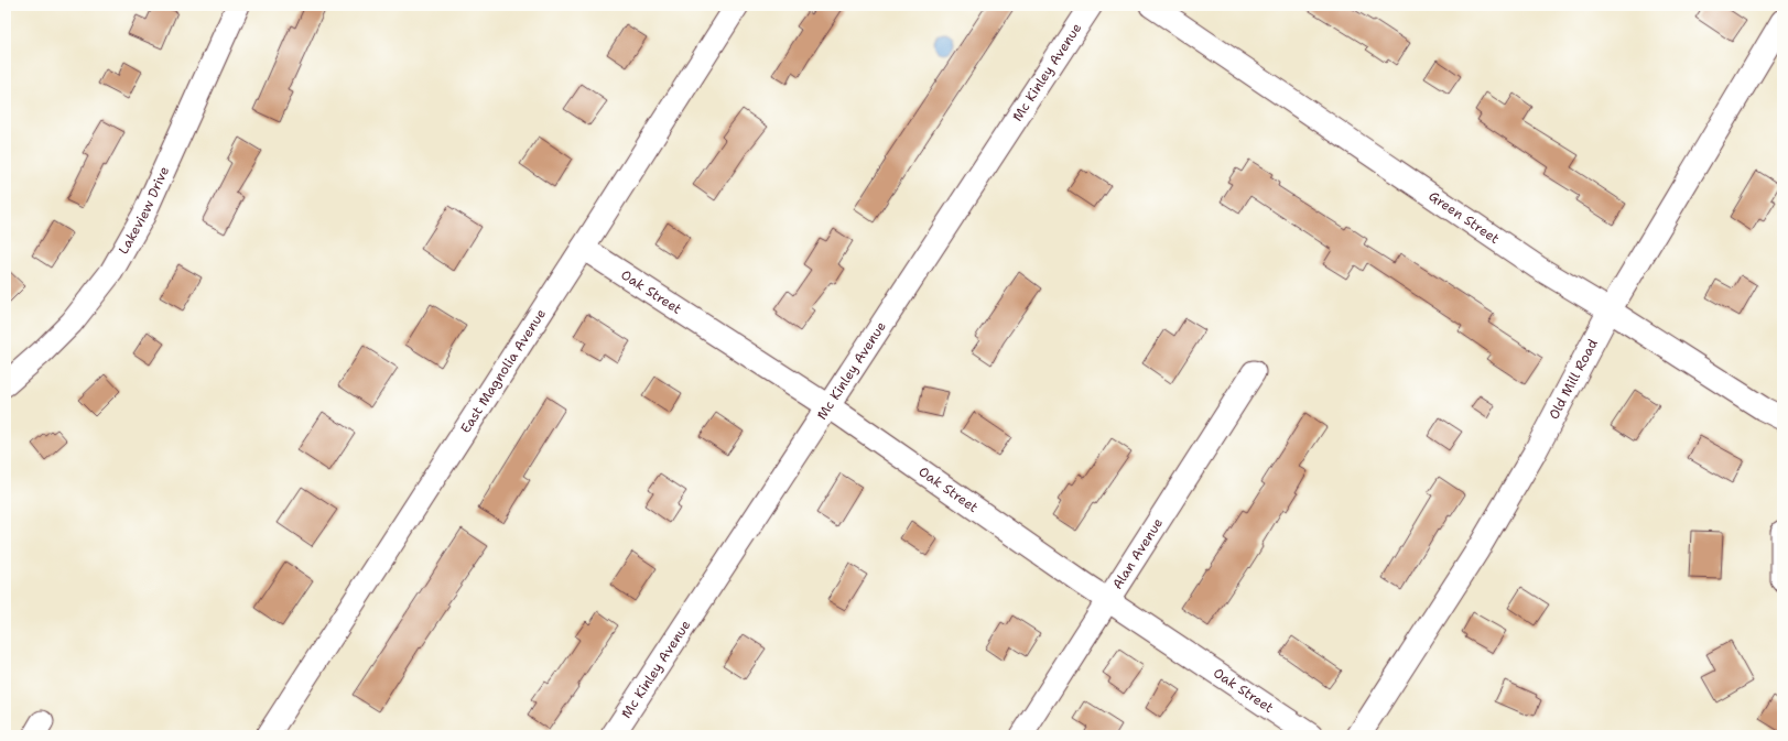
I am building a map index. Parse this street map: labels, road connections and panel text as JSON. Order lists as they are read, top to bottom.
{
  "streets": {
    "street": [
      "Mc Kinley Avenue",
      "Lakeview Drive",
      "Green Street",
      "Oak Street",
      "East Magnolia Avenue",
      "Old Mill Road",
      "Alan Avenue"
    ]
  },
  "crossings": [
    ["Mc Kinley Avenue", "Oak Street"],
    ["Green Street", "Old Mill Road"],
    ["Oak Street", "East Magnolia Avenue"],
    ["Oak Street", "Alan Avenue"]
  ]
}
